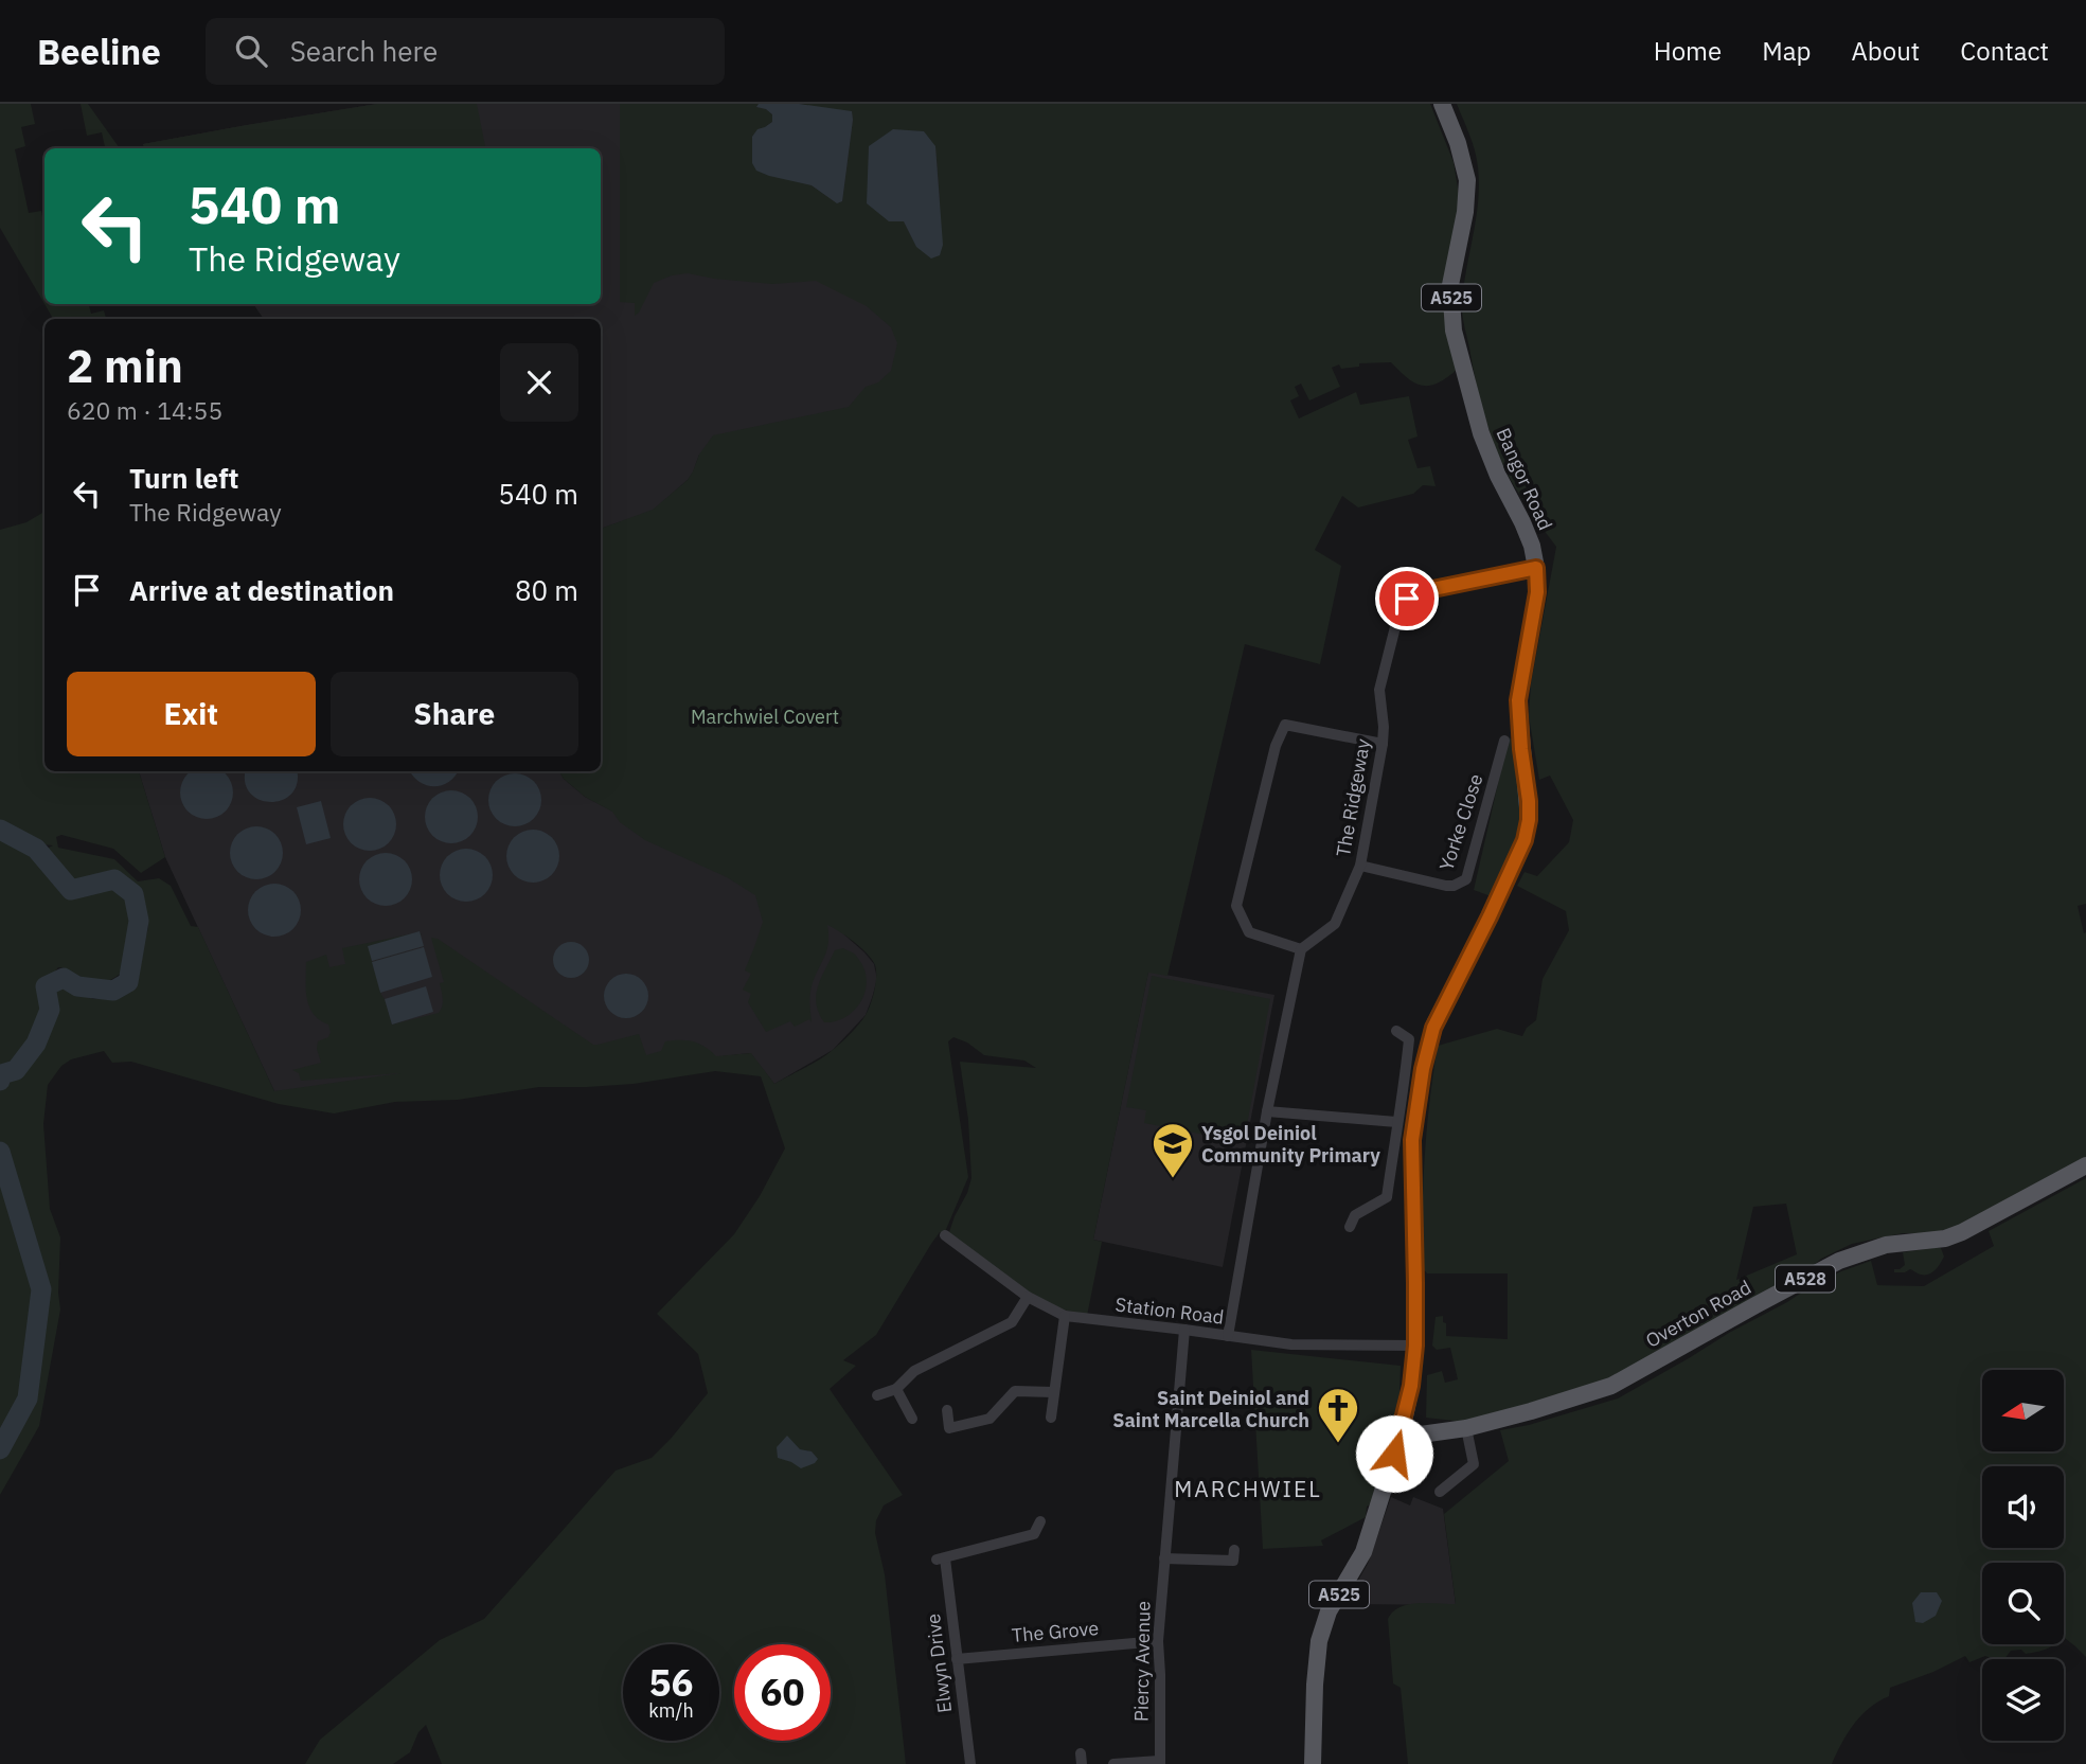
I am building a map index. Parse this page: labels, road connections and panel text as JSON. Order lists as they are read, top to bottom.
{
  "streets": {
    "main road": [
      "A525",
      "Bangor Road",
      "A528",
      "Overton Road"
    ],
    "street": [
      "The Ridgeway",
      "Yorke Close",
      "Station Road",
      "The Grove",
      "Piercy Avenue",
      "Elwyn Drive"
    ]
  },
  "crossings": [
    ["A525", "Bangor Road"],
    ["A525", "Overton Road"],
    ["Bangor Road", "The Ridgeway"],
    ["Bangor Road", "Station Road"],
    ["Bangor Road", "Overton Road"],
    ["The Ridgeway", "Yorke Close"],
    ["Station Road", "Piercy Avenue"],
    ["The Grove", "Piercy Avenue"],
    ["The Grove", "Elwyn Drive"]
  ],
  "districts": ["MARCHWIEL"],
  "parks": ["Marchwiel Covert"],
  "places": {
    "school or university": ["Ysgol Deiniol Community Primary"],
    "church": ["Saint Deiniol and Saint Marcella Church"]
  },
  "north": "left",
  "page": {
    "header": "Beeline",
    "search": "Search here",
    "nav": [
      "Home",
      "Map",
      "About",
      "Contact"
    ],
    "turn": ["540 m", "The Ridgeway"],
    "heading": ["2 min", "620 m · 14:55"],
    "list": [
      {
        "name": "Turn left",
        "note": "The Ridgeway",
        "value": "540 m"
      },
      {
        "name": "Arrive at destination",
        "value": "80 m"
      }
    ],
    "buttons": ["Exit", "Share"],
    "speed": "56 km/h",
    "limit": "60"
  }
}
